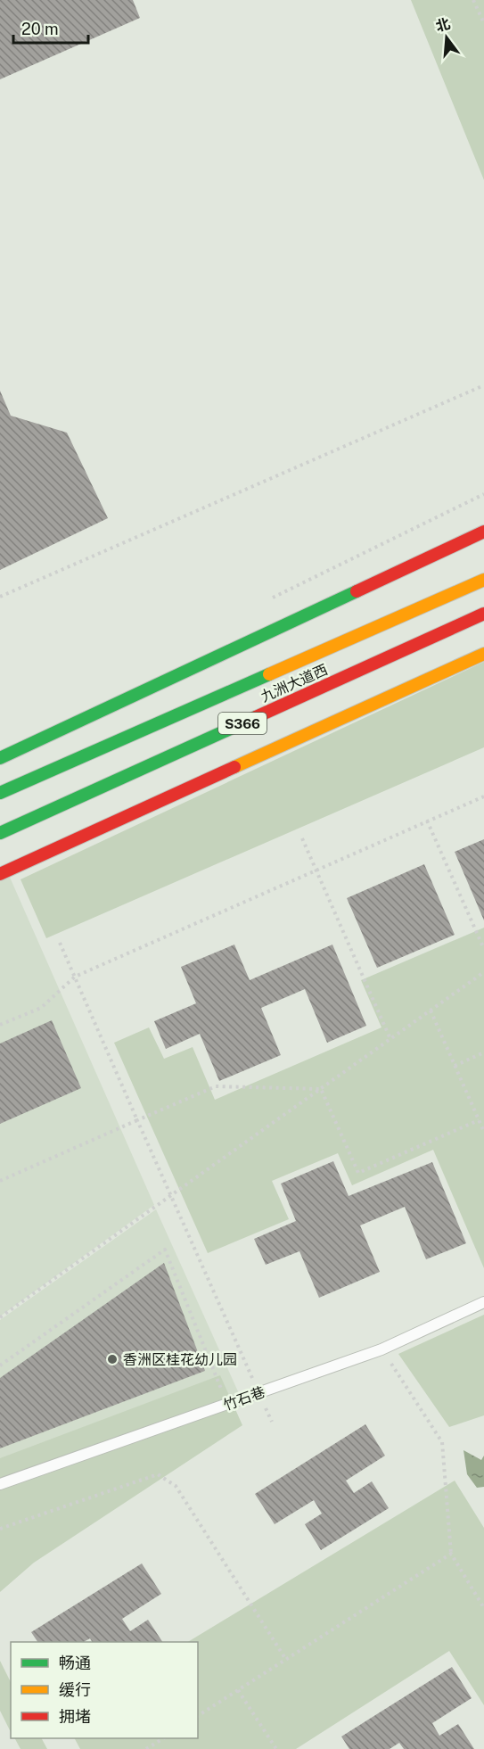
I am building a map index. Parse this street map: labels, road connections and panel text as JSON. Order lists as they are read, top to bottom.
{
  "streets": {
    "main road": ["九洲大道西", "S366"],
    "lane": ["竹石巷"]
  },
  "places": ["香洲区桂花幼儿园"],
  "legend": ["畅通", "缓行", "拥堵"],
  "scale_bar": "20 m",
  "north": "top"
}
